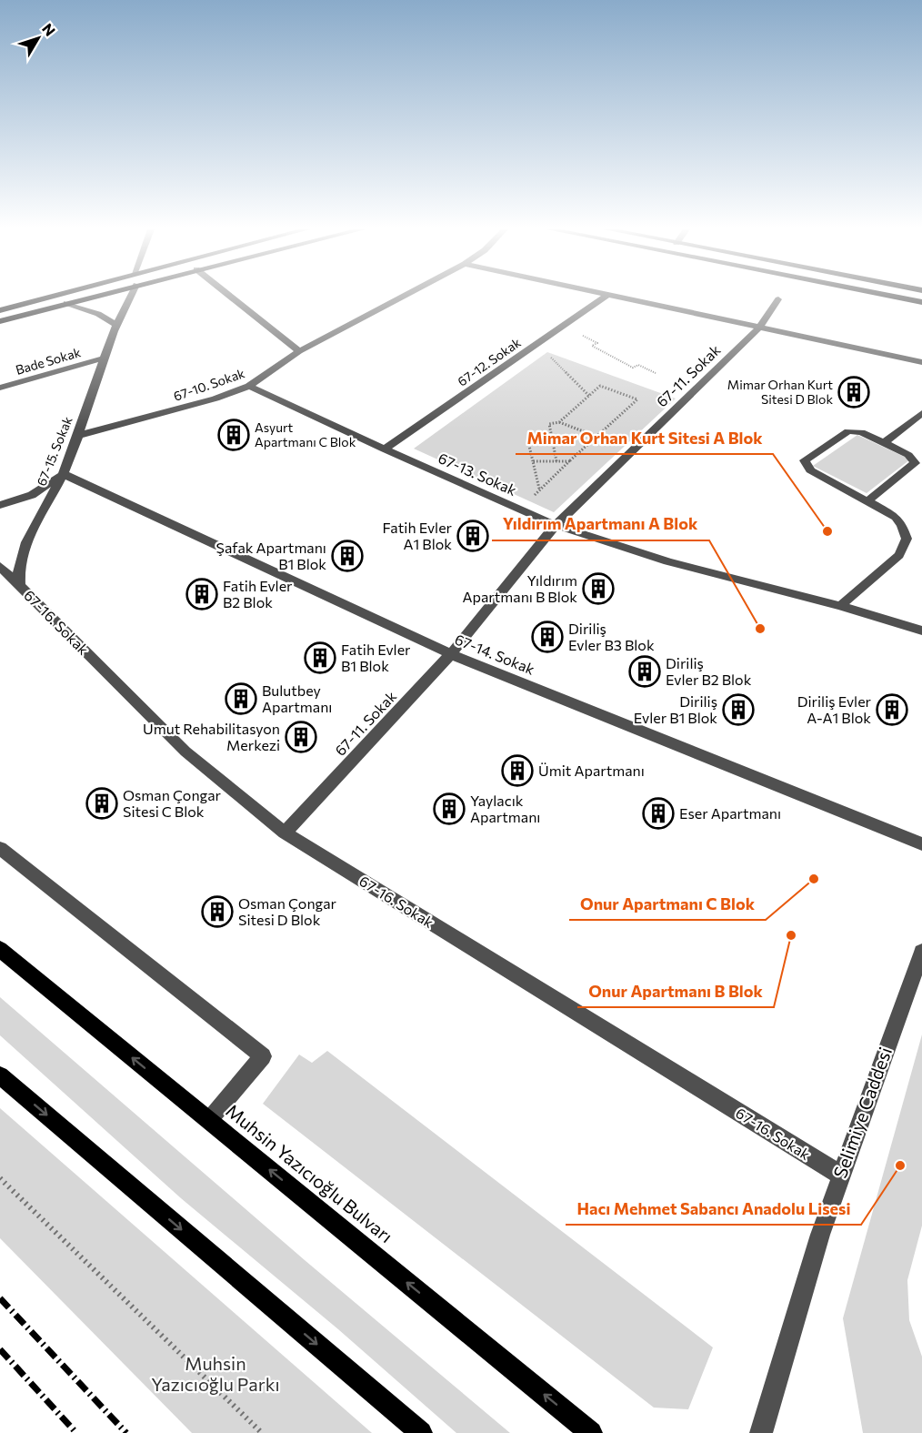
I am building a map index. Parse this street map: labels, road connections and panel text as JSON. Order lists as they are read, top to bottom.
{
  "streets": {
    "main road": ["Muhsin Yazıcıoğlu Bulvarı"],
    "street": [
      "Bade Sokak",
      "67-12. Sokak",
      "67-11. Sokak",
      "67-10. Sokak",
      "67-15. Sokak",
      "67-13. Sokak",
      "67-16. Sokak",
      "67-14. Sokak",
      "Selimiye Caddesi"
    ]
  },
  "crossings": [
    ["Bade Sokak", "67-15. Sokak"],
    ["67-12. Sokak", "67-13. Sokak"],
    ["67-11. Sokak", "67-13. Sokak"],
    ["67-11. Sokak", "67-16. Sokak"],
    ["67-11. Sokak", "67-14. Sokak"],
    ["67-10. Sokak", "67-15. Sokak"],
    ["67-10. Sokak", "67-13. Sokak"],
    ["67-15. Sokak", "67-16. Sokak"],
    ["67-15. Sokak", "67-14. Sokak"],
    ["67-16. Sokak", "Selimiye Caddesi"]
  ],
  "parks": ["Muhsin Yazıcıoğlu Parkı"],
  "places": {
    "building": [
      "Mimar Orhan Kurt Sitesi D Blok",
      "Asyurt Apartmanı C Blok",
      "Fatih Evler A1 Blok",
      "Şafak Apartmanı B1 Blok",
      "Yıldırım Apartmanı B Blok",
      "Fatih Evler B2 Blok",
      "Diriliş Evler B3 Blok",
      "Fatih Evler B1 Blok",
      "Diriliş Evler B2 Blok",
      "Bulutbey Apartmanı",
      "Diriliş Evler B1 Blok",
      "Diriliş Evler A-A1 Blok",
      "Umut Rehabilitasyon Merkezi",
      "Ümit Apartmanı",
      "Osman Çongar Sitesi C Blok",
      "Yaylacık Apartmanı",
      "Eser Apartmanı",
      "Osman Çongar Sitesi D Blok"
    ],
    "other": [
      "Mimar Orhan Kurt Sitesi A Blok",
      "Yıldırım Apartmanı A Blok",
      "Onur Apartmanı C Blok",
      "Onur Apartmanı B Blok",
      "Hacı Mehmet Sabancı Anadolu Lisesi"
    ]
  },
  "north": "top right"
}
